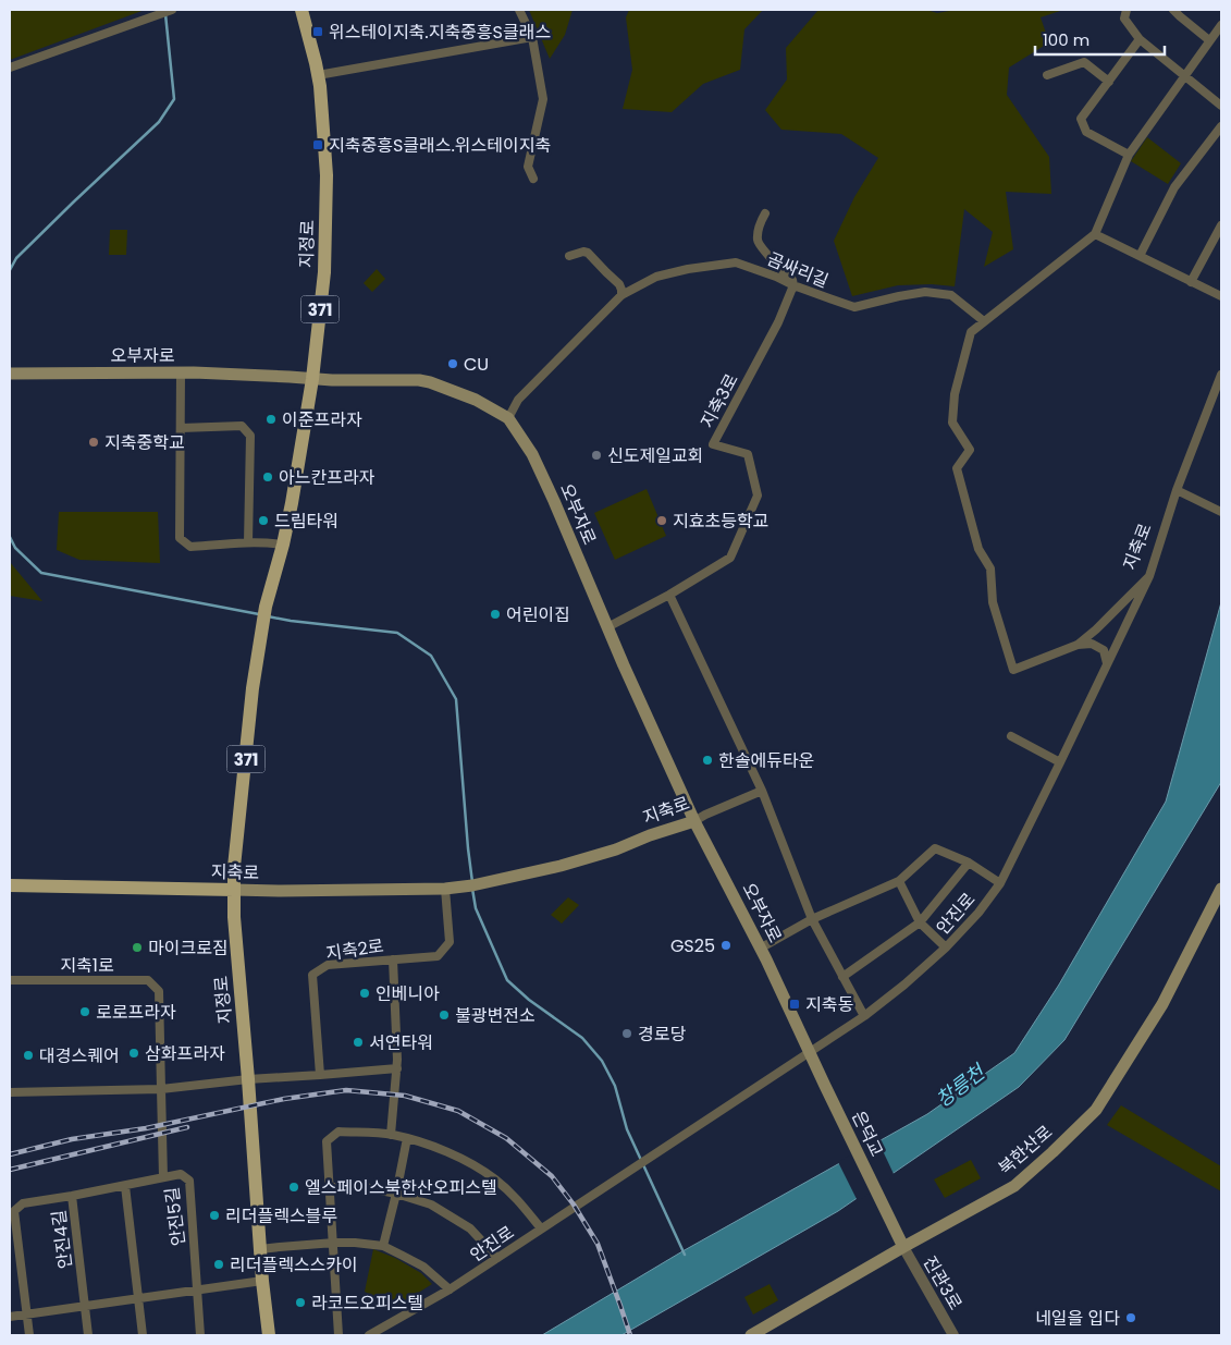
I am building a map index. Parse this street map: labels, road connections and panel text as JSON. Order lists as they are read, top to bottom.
{
  "streets": {
    "main road": [
      "지정로",
      "371",
      "오부자로",
      "지축로",
      "은덕교",
      "북한산로"
    ],
    "street": [
      "곰싸리길",
      "지축3로",
      "안진로",
      "지축2로",
      "지축1로",
      "안진5길",
      "안진4길",
      "진관3로"
    ]
  },
  "crossings": [
    ["지정로", "오부자로"],
    ["지정로", "지축로"],
    ["곰싸리길", "오부자로"],
    ["곰싸리길", "지축3로"],
    ["곰싸리길", "지축로"],
    ["오부자로", "지축3로"],
    ["오부자로", "지축로"],
    ["오부자로", "안진로"],
    ["오부자로", "은덕교"],
    ["지축로", "안진로"],
    ["지축로", "지축2로"],
    ["지축1로", "안진5길"],
    ["은덕교", "북한산로"],
    ["은덕교", "진관3로"],
    ["북한산로", "진관3로"],
    ["안진5길", "안진4길"]
  ],
  "water": ["창릉천"],
  "places": {
    "transit": ["위스테이지축.지축중흥S클래스", "지축중흥S클래스.위스테이지축", "지축동"],
    "other": [
      "CU",
      "이준프라자",
      "지축중학교",
      "신도제일교회",
      "아느칸프라자",
      "드림타워",
      "지효초등학교",
      "어린이집",
      "한솔에듀타운",
      "GS25",
      "마이크로짐",
      "인베니아",
      "로로프라자",
      "불광변전소",
      "경로당",
      "서연타워",
      "삼화프라자",
      "대경스퀘어",
      "엘스페이스북한산오피스텔",
      "리더플렉스블루",
      "리더플렉스스카이",
      "라코드오피스텔",
      "네일을 입다"
    ]
  },
  "scale_bar": "100 m"
}
